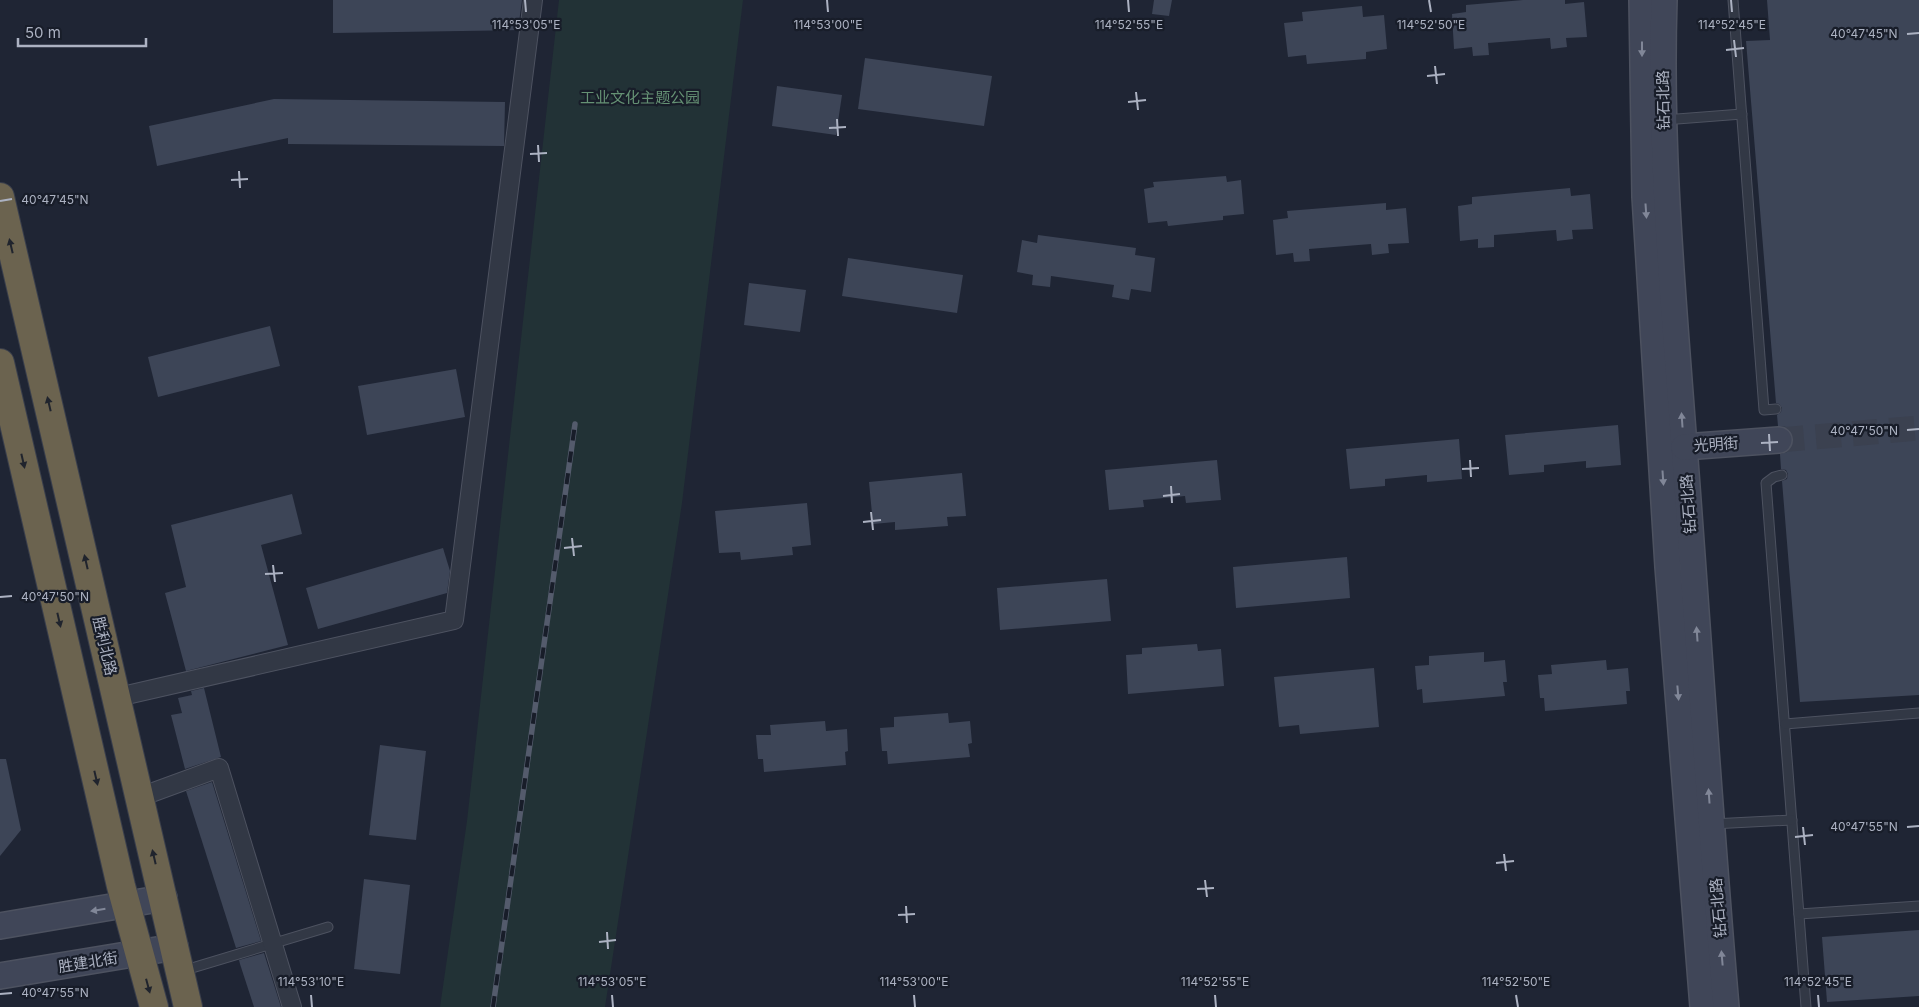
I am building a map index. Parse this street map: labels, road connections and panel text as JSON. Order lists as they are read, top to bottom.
{
  "streets": {
    "highway": ["胜利北路"],
    "main road": ["钻石北路", "光明街", "胜建北街"]
  },
  "crossings": [
    ["钻石北路", "光明街"],
    ["胜利北路", "胜建北街"]
  ],
  "parks": ["工业文化主题公园"],
  "scale_bar": "50 m",
  "coordinates": [
    "114°52'45\"E",
    "114°53'05\"E",
    "114°53'00\"E",
    "114°52'55\"E",
    "114°52'50\"E",
    "40°47'45\"N",
    "40°47'50\"N",
    "40°47'55\"N",
    "114°53'10\"E"
  ]
}
